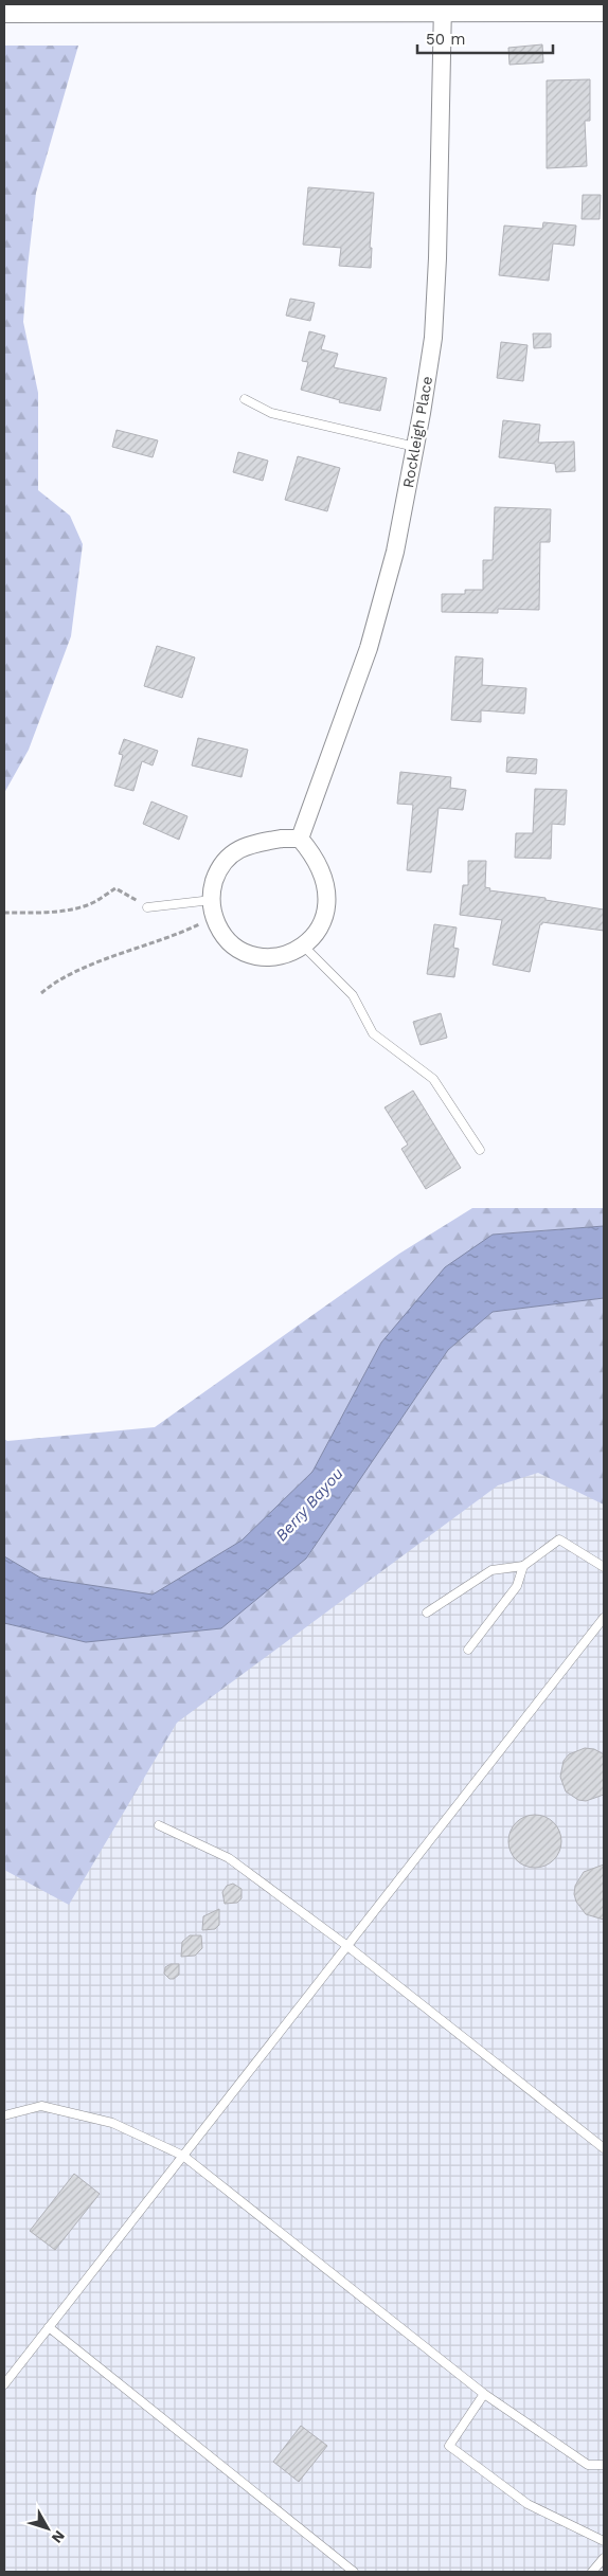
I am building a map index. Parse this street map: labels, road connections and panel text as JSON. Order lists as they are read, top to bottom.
{
  "streets": {
    "street": ["Rockleigh Place"]
  },
  "water": ["Berry Bayou"],
  "scale_bar": "50 m",
  "north": "bottom right"
}
